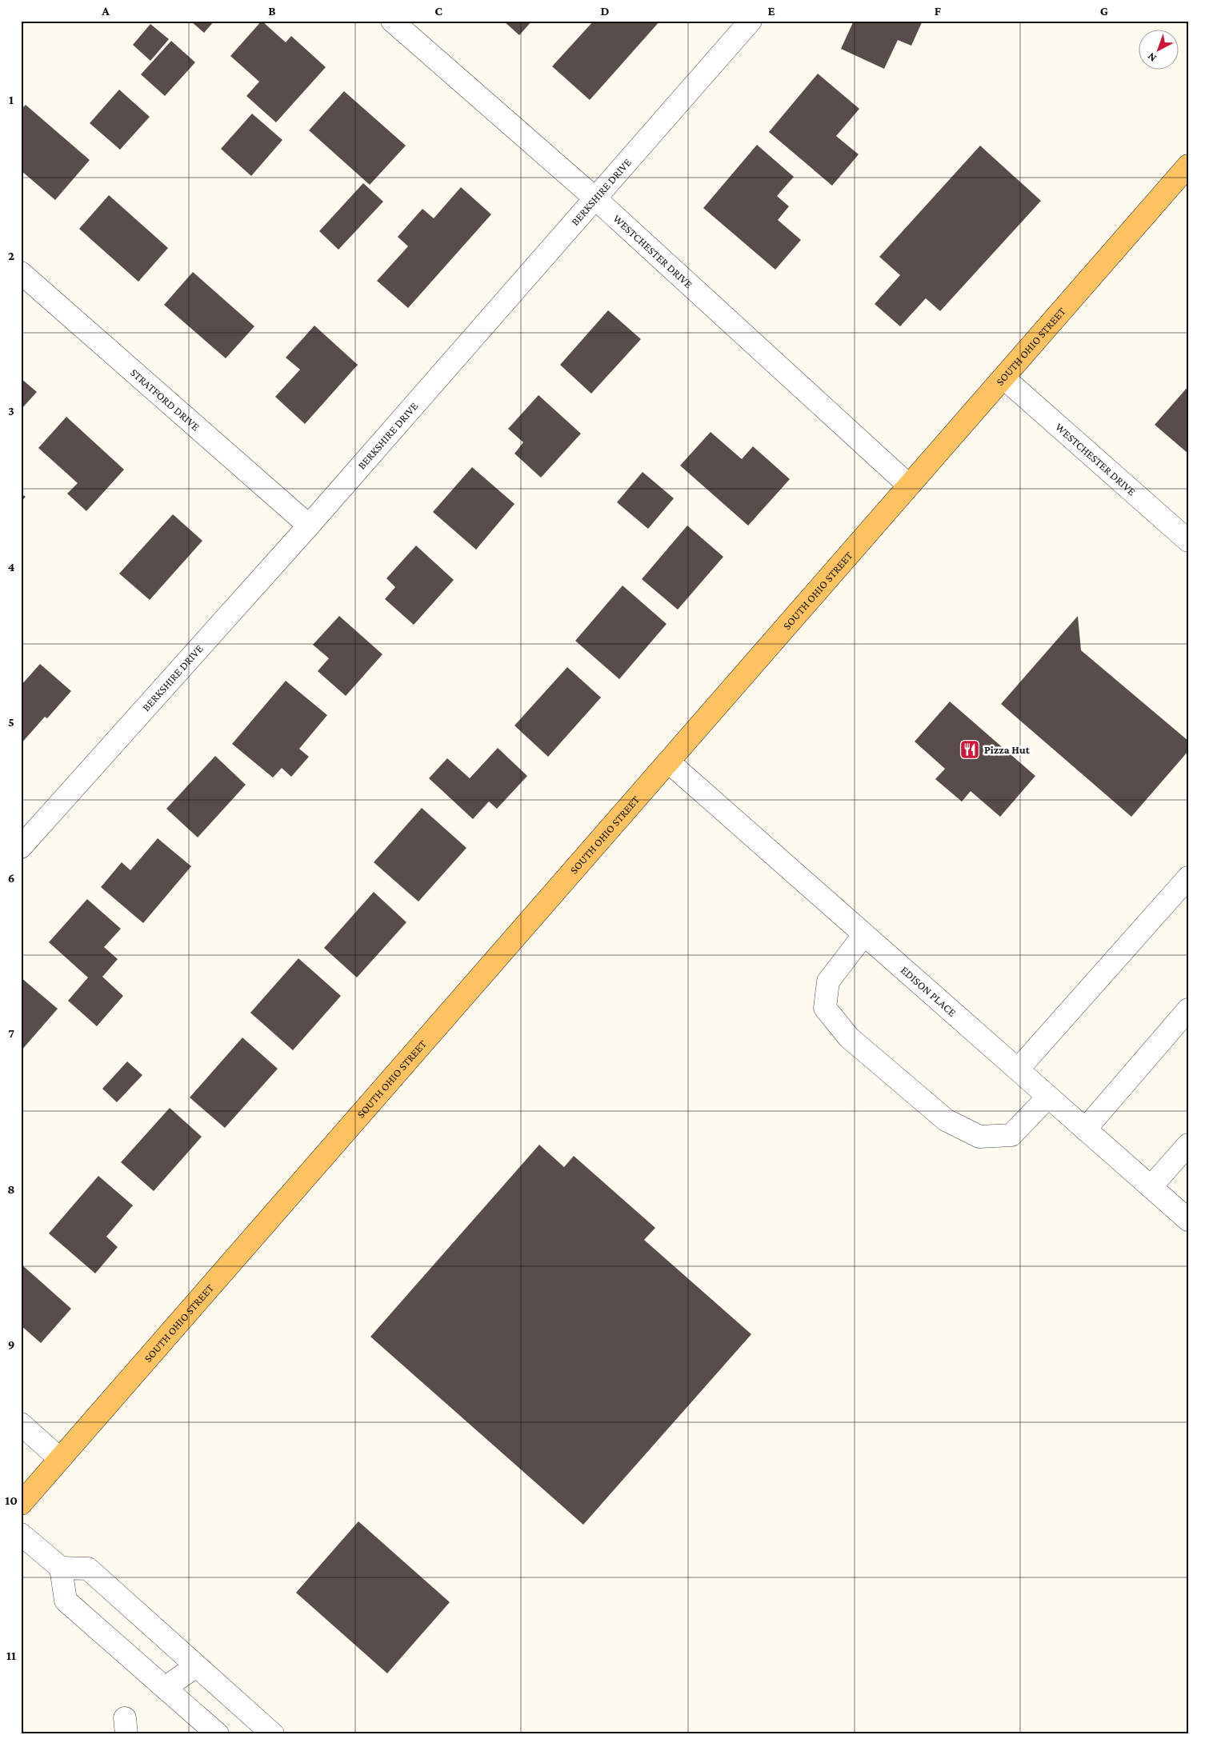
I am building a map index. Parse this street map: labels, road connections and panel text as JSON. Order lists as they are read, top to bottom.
{
  "streets": {
    "main road": ["SOUTH OHIO STREET"],
    "street": [
      "BERKSHIRE DRIVE",
      "WESTCHESTER DRIVE",
      "STRATFORD DRIVE",
      "EDISON PLACE"
    ]
  },
  "crossings": [
    ["BERKSHIRE DRIVE", "WESTCHESTER DRIVE"],
    ["BERKSHIRE DRIVE", "STRATFORD DRIVE"],
    ["WESTCHESTER DRIVE", "SOUTH OHIO STREET"],
    ["SOUTH OHIO STREET", "EDISON PLACE"]
  ],
  "places": {
    "restaurant": ["Pizza Hut"]
  },
  "north": "bottom left",
  "grid": {
    "columns": [
      "A",
      "B",
      "C",
      "D",
      "E",
      "F",
      "G"
    ],
    "rows": [
      "1",
      "2",
      "3",
      "4",
      "5",
      "6",
      "7",
      "8",
      "9",
      "10",
      "11"
    ]
  }
}
